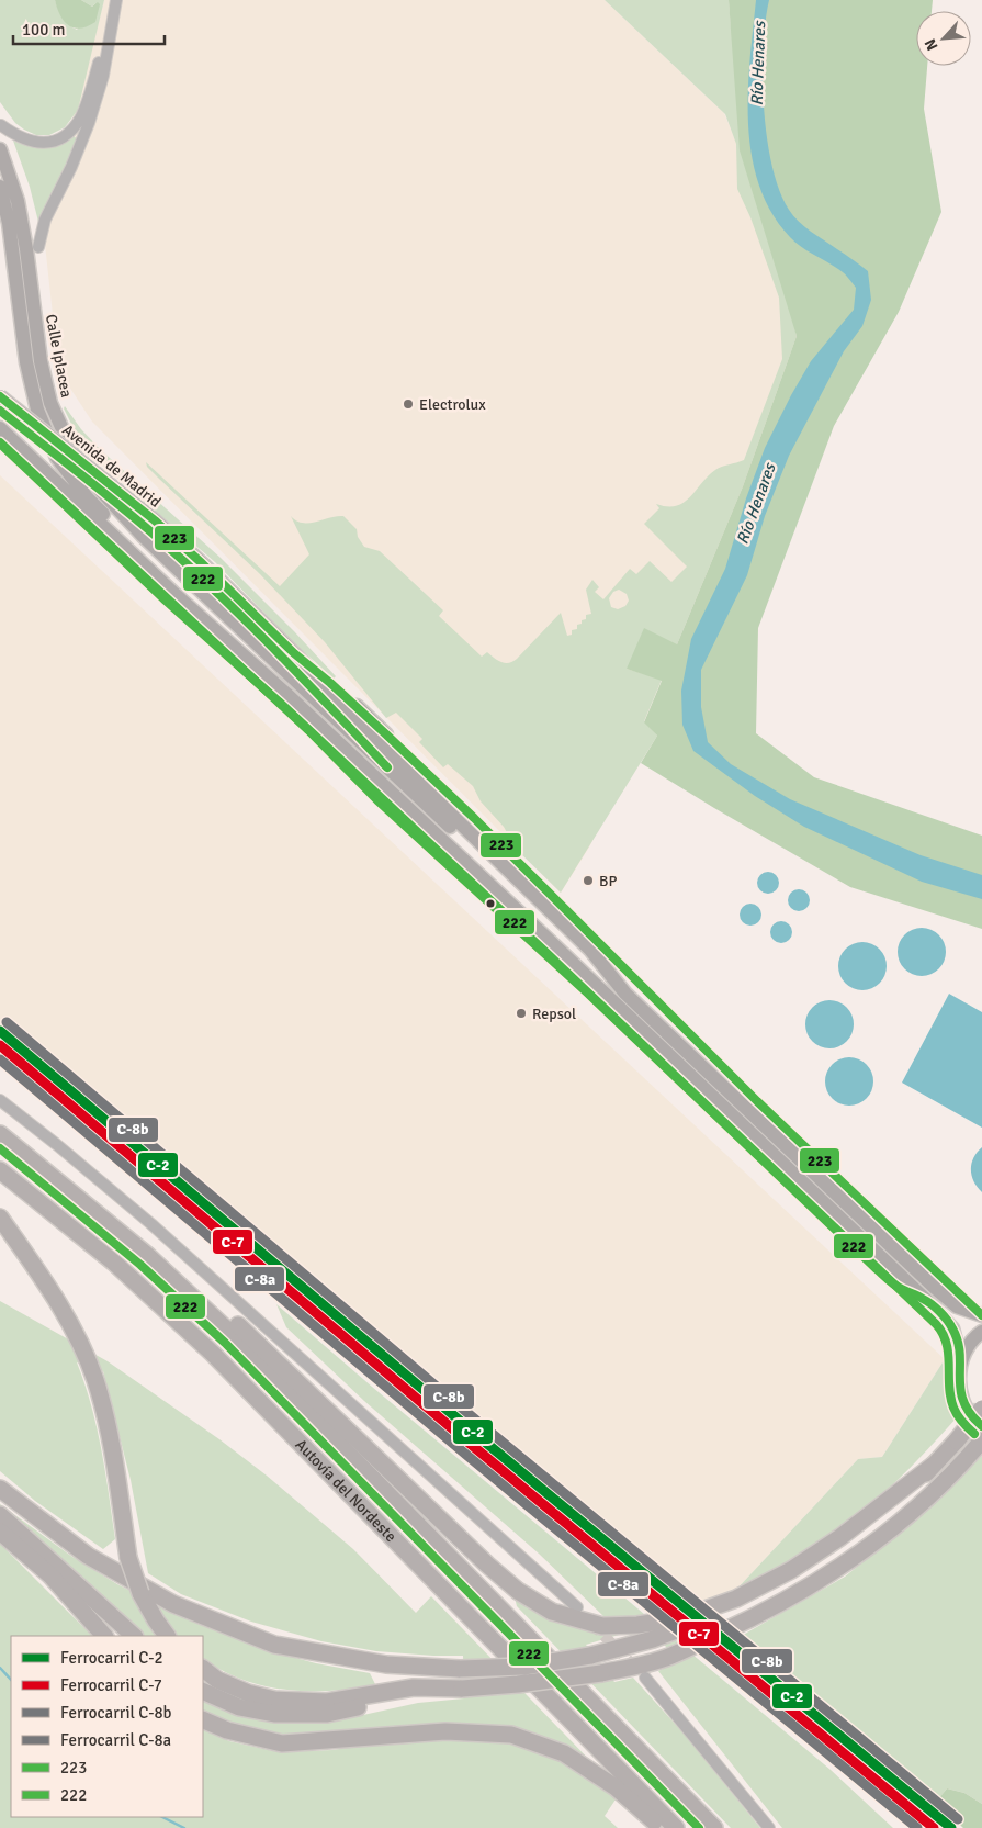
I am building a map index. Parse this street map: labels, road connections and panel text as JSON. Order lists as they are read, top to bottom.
{
  "streets": {
    "highway": ["Autovía del Nordeste"],
    "main road": ["Calle Iplacea", "Avenida de Madrid"]
  },
  "crossings": [
    ["Calle Iplacea", "Avenida de Madrid"]
  ],
  "water": ["Río Henares"],
  "places": ["Electrolux", "BP", "Repsol"],
  "lines": [
    "transit line 223",
    "transit line 222",
    "rail line C-8b",
    "rail line C-2",
    "rail line C-7",
    "rail line C-8a"
  ],
  "legend": [
    "Ferrocarril C-2",
    "Ferrocarril C-7",
    "Ferrocarril C-8b",
    "Ferrocarril C-8a",
    "223",
    "222"
  ],
  "scale_bar": "100 m",
  "north": "bottom left"
}
